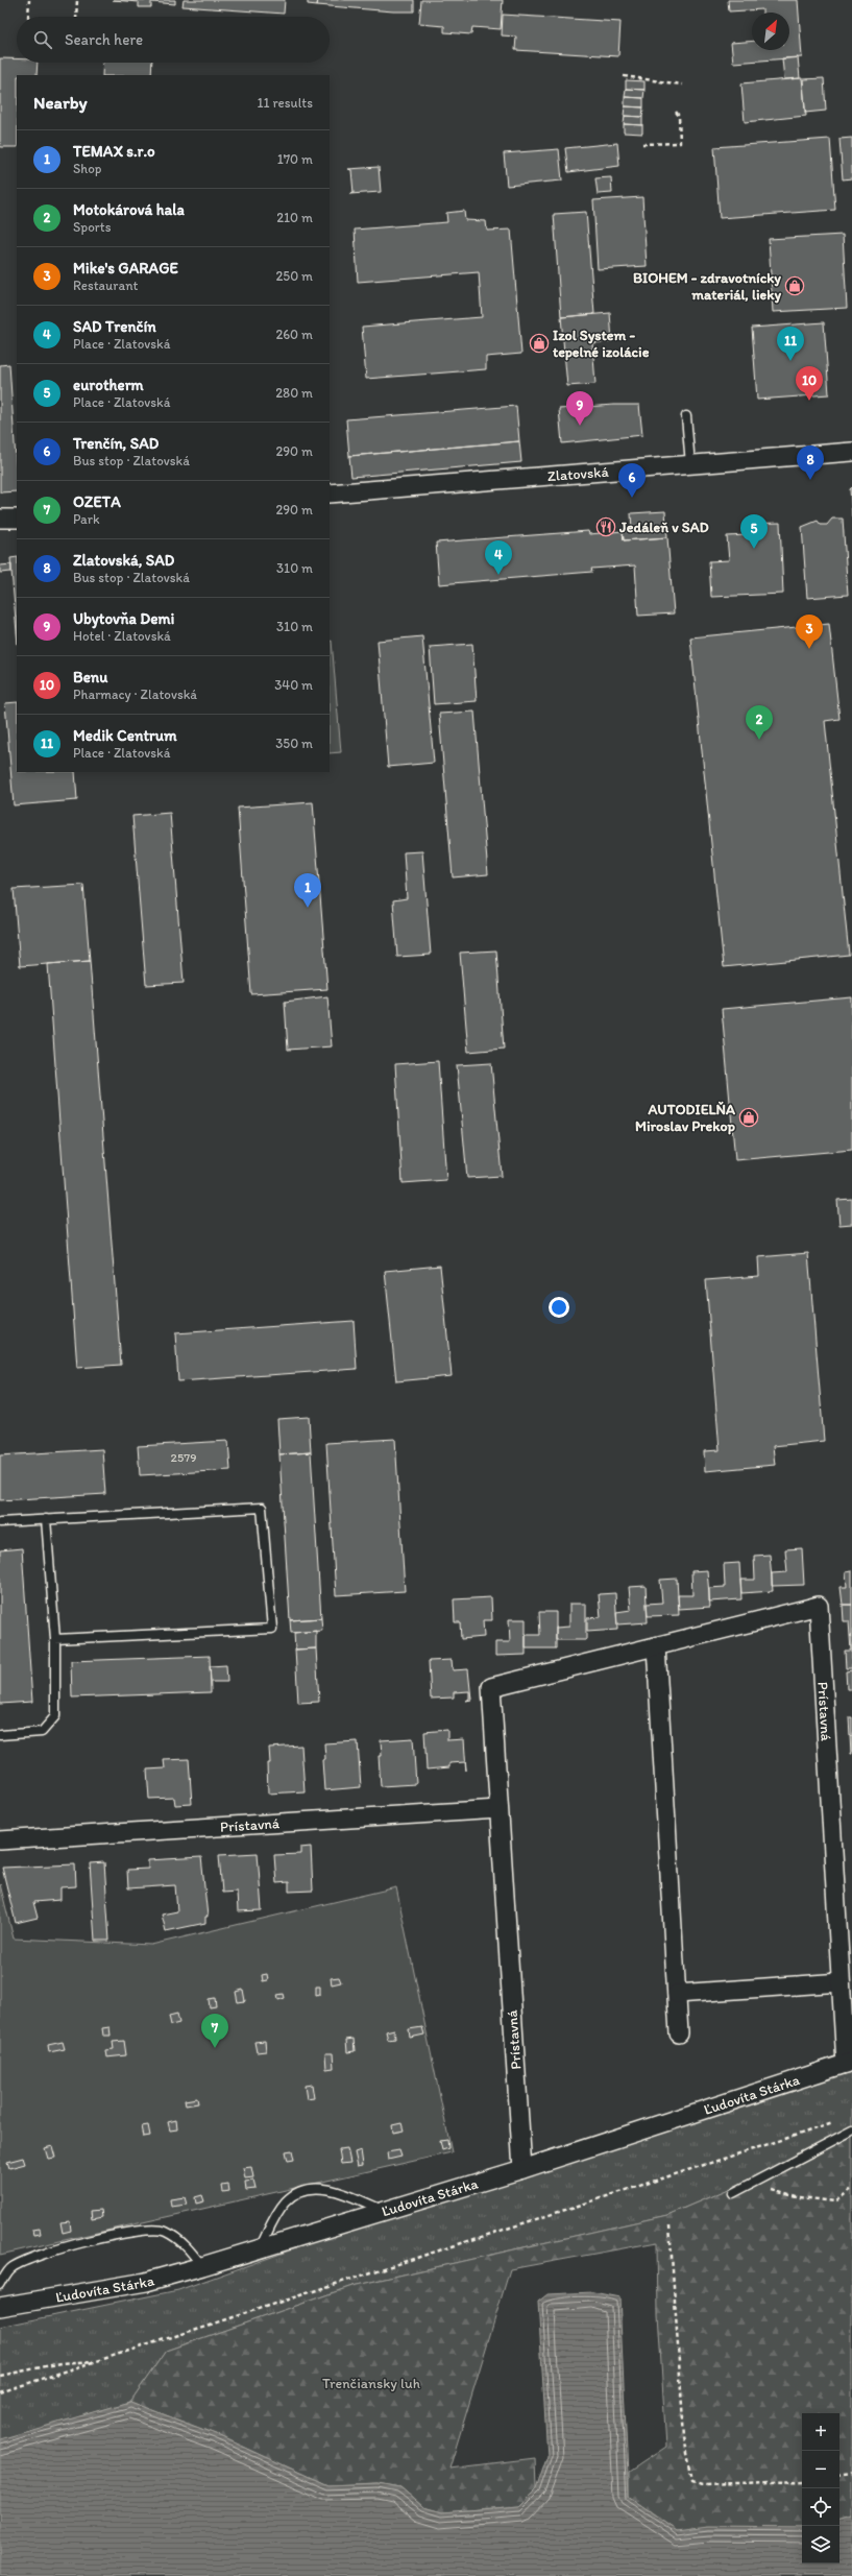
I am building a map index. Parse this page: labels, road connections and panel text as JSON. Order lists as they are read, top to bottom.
{
  "streets": {
    "street": ["Zlatovská", "Prístavná", "Ľudovíta Stárka"]
  },
  "crossings": [
    ["Prístavná", "Ľudovíta Stárka"]
  ],
  "parks": ["Trenčiansky luh"],
  "places": {
    "shop": ["BIOHEM - zdravotnícky materiál, lieky", "Izol System - tepelné izolácie", "AUTODIELŇA Miroslav Prekop"],
    "restaurant": ["Jedáleň v SAD"]
  },
  "house_numbers": ["2579"],
  "north": "top right",
  "page": {
    "search": "Search here",
    "heading": ["Nearby", "11 results"],
    "list": [
      {
        "mark": "1",
        "name": "TEMAX s.r.o",
        "note": "Shop",
        "value": "170 m"
      },
      {
        "mark": "2",
        "name": "Motokárová hala",
        "note": "Sports",
        "value": "210 m"
      },
      {
        "mark": "3",
        "name": "Mike's GARAGE",
        "note": "Restaurant",
        "value": "250 m"
      },
      {
        "mark": "4",
        "name": "SAD Trenčín",
        "note": "Place · Zlatovská",
        "value": "260 m"
      },
      {
        "mark": "5",
        "name": "eurotherm",
        "note": "Place · Zlatovská",
        "value": "280 m"
      },
      {
        "mark": "6",
        "name": "Trenčín, SAD",
        "note": "Bus stop · Zlatovská",
        "value": "290 m"
      },
      {
        "mark": "7",
        "name": "OZETA",
        "note": "Park",
        "value": "290 m"
      },
      {
        "mark": "8",
        "name": "Zlatovská, SAD",
        "note": "Bus stop · Zlatovská",
        "value": "310 m"
      },
      {
        "mark": "9",
        "name": "Ubytovňa Demi",
        "note": "Hotel · Zlatovská",
        "value": "310 m"
      },
      {
        "mark": "10",
        "name": "Benu",
        "note": "Pharmacy · Zlatovská",
        "value": "340 m"
      },
      {
        "mark": "11",
        "name": "Medik Centrum",
        "note": "Place · Zlatovská",
        "value": "350 m"
      }
    ],
    "pins": [
      "11",
      "10",
      "9",
      "8",
      "6",
      "5",
      "4",
      "3",
      "2",
      "1",
      "7"
    ],
    "map_buttons": ["+", "−"]
  }
}
